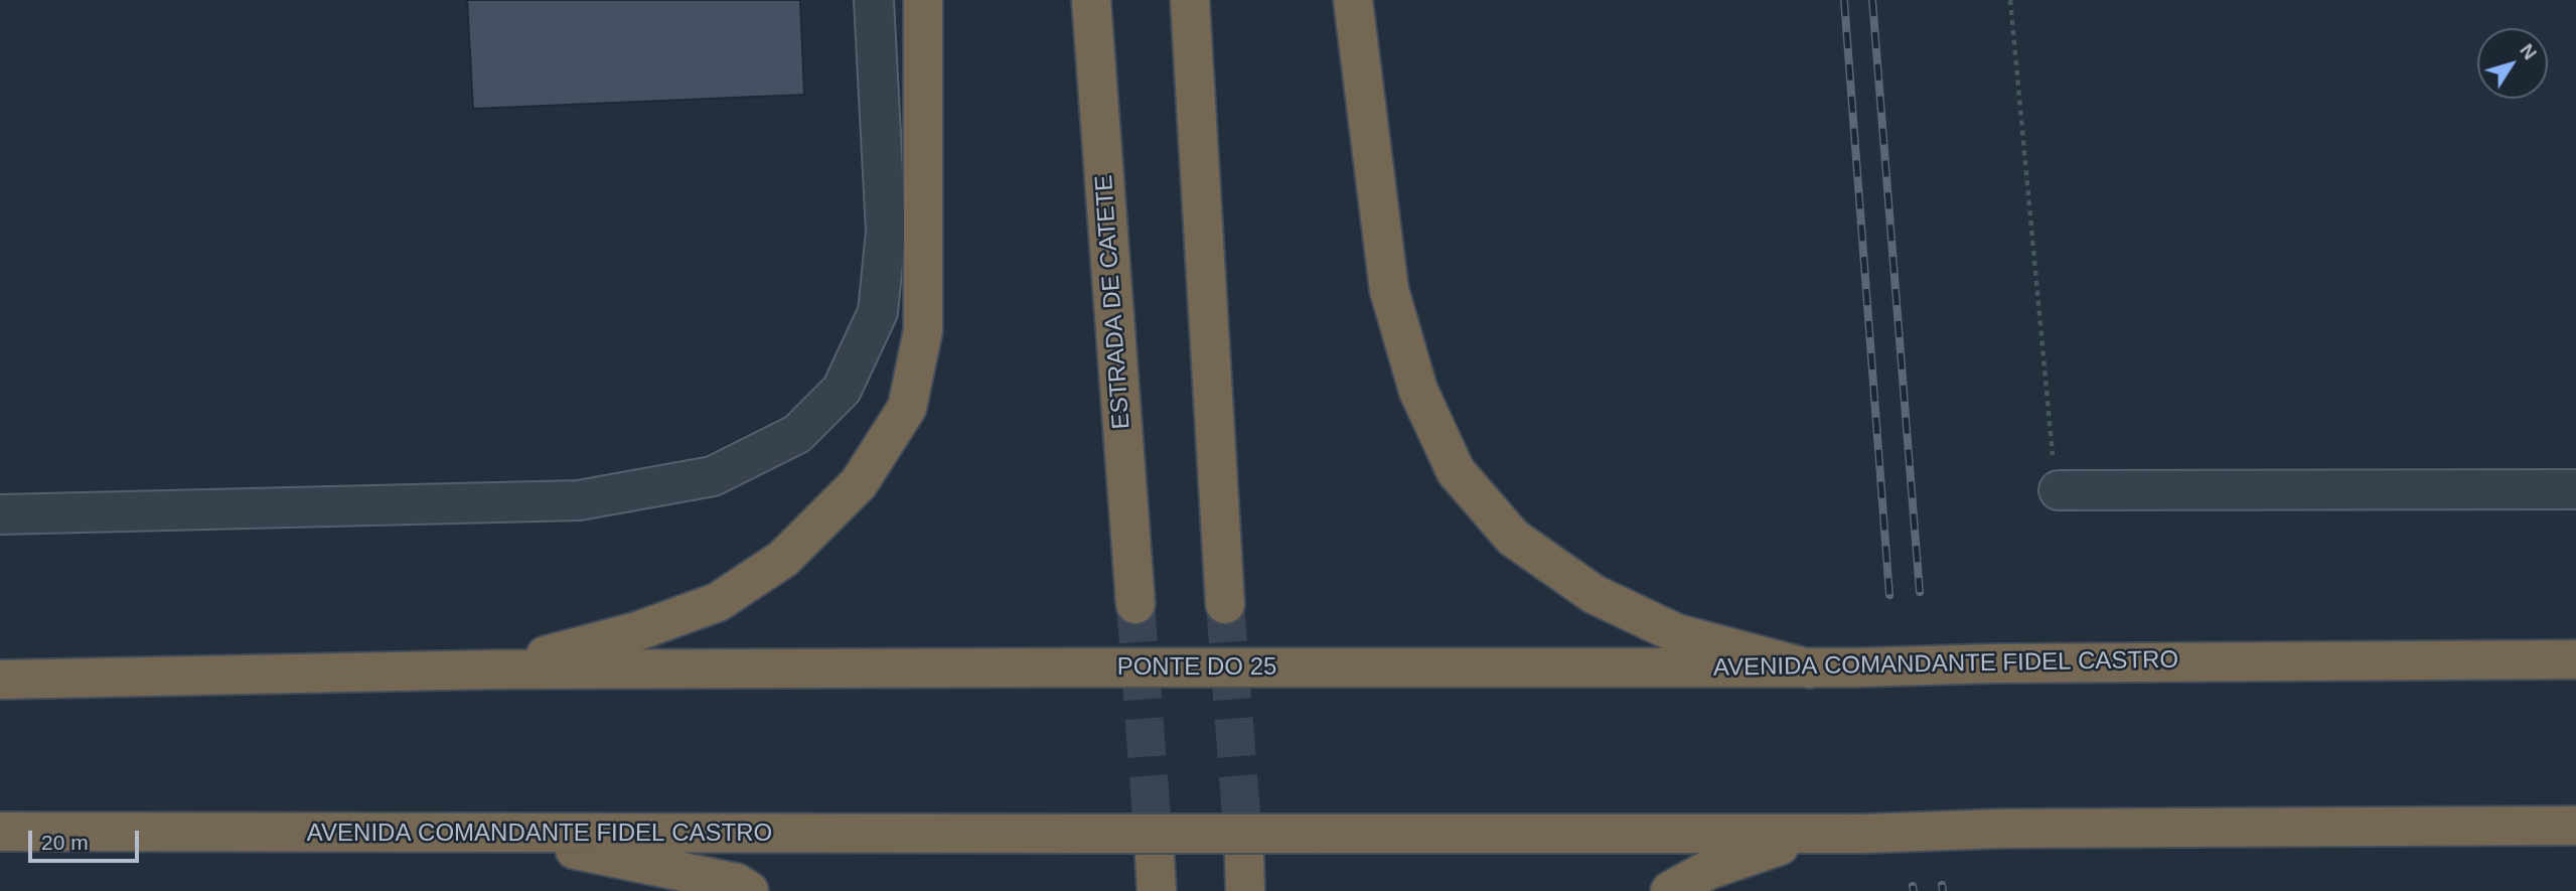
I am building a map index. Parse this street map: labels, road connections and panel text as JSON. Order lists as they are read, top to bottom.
{
  "streets": {
    "highway": ["ESTRADA DE CATETE", "AVENIDA COMANDANTE FIDEL CASTRO", "PONTE DO 25"]
  },
  "crossings": [
    ["AVENIDA COMANDANTE FIDEL CASTRO", "PONTE DO 25"]
  ],
  "scale_bar": "20 m",
  "north": "top right"
}
